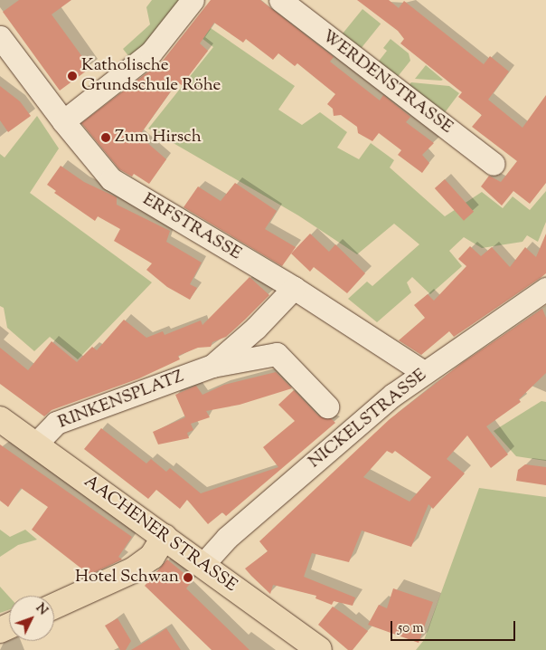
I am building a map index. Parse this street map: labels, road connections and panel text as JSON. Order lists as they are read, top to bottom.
{
  "streets": {
    "main road": ["AACHENER STRASSE"],
    "street": [
      "WERDENSTRASSE",
      "ERFSTRASSE",
      "RINKENSPLATZ",
      "NICKELSTRASSE"
    ]
  },
  "crossings": [
    ["ERFSTRASSE", "RINKENSPLATZ"],
    ["ERFSTRASSE", "NICKELSTRASSE"],
    ["RINKENSPLATZ", "AACHENER STRASSE"],
    ["NICKELSTRASSE", "AACHENER STRASSE"]
  ],
  "places": ["Katholische Grundschule Röhe", "Zum Hirsch", "Hotel Schwan"],
  "scale_bar": "50 m",
  "north": "top right"
}
